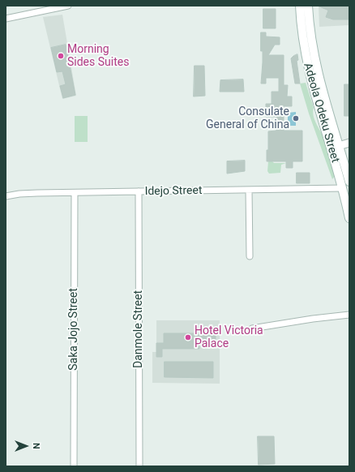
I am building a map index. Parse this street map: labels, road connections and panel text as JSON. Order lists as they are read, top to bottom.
{
  "streets": {
    "main road": ["Adeola Odeku Street"],
    "street": ["Idejo Street", "Saka Jojo Street", "Danmole Street"]
  },
  "crossings": [
    ["Adeola Odeku Street", "Idejo Street"],
    ["Idejo Street", "Saka Jojo Street"],
    ["Idejo Street", "Danmole Street"]
  ],
  "places": ["Morning Sides Suites", "Consulate General of China", "Hotel Victoria Palace"],
  "north": "right"
}
